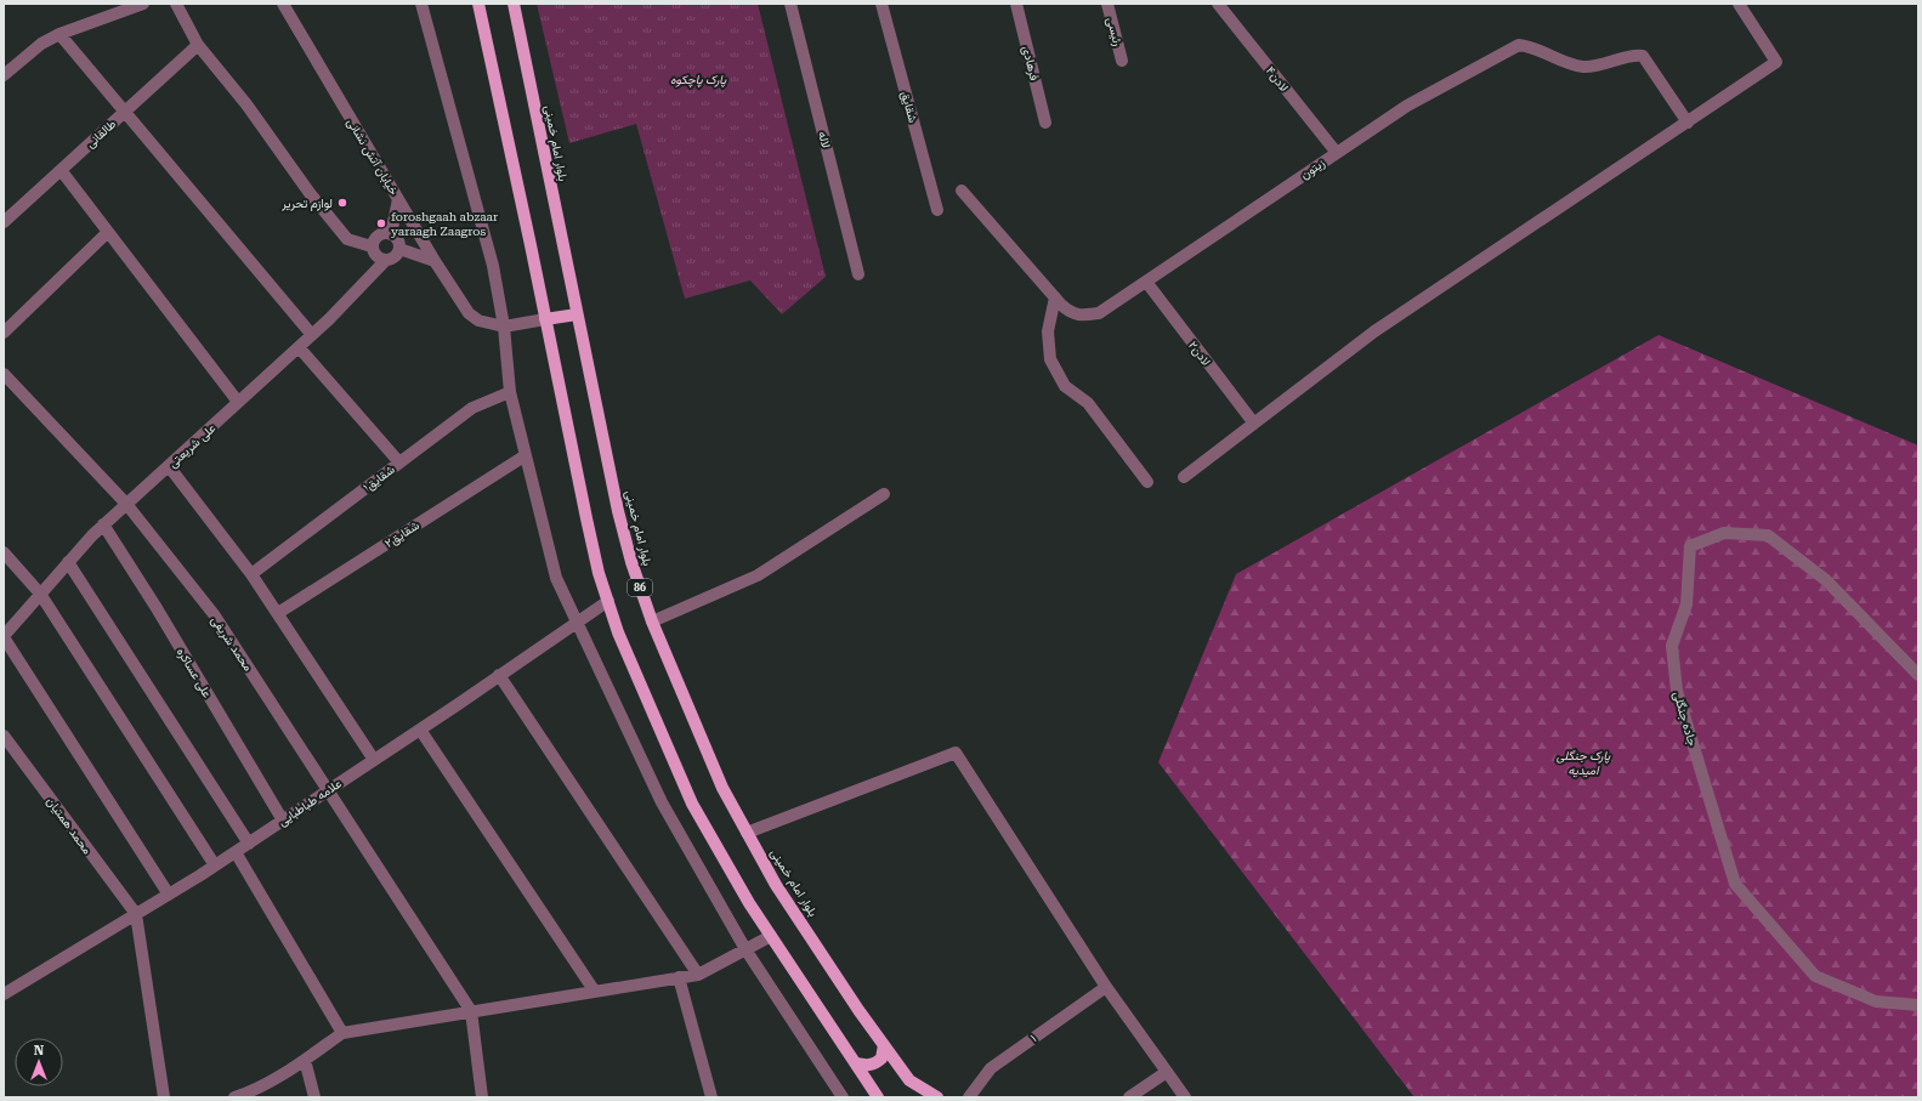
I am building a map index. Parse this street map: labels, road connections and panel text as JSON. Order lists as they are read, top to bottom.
{
  "streets": {
    "main road": ["بلوار امام خمینی", "86"],
    "street": [
      "رئیسی",
      "فرهادی",
      "لادن۴",
      "شقایق",
      "طالقانی",
      "لاله",
      "خیابان آتش نشانی",
      "زیتون",
      "لادن۲",
      "علی شریعتی",
      "شقایق۱",
      "شقایق۲",
      "محمد شریفی",
      "علی عساکره",
      "جاده جنگلی",
      "علامه طباطبایی",
      "محمد همتیان",
      "۱"
    ]
  },
  "crossings": [
    ["لادن۴", "زیتون"],
    ["زیتون", "لادن۲"],
    ["علی شریعتی", "محمد شریفی"],
    ["علی شریعتی", "علی عساکره"],
    ["محمد شریفی", "علامه طباطبایی"],
    ["علی عساکره", "علامه طباطبایی"],
    ["علامه طباطبایی", "محمد همتیان"]
  ],
  "parks": ["پارک پاچکوه", "پارک جنگلی امیدیه"],
  "places": ["لوازم تحریر", "foroshgaah abzaar yaraagh Zaagros"],
  "north": "top"
}
